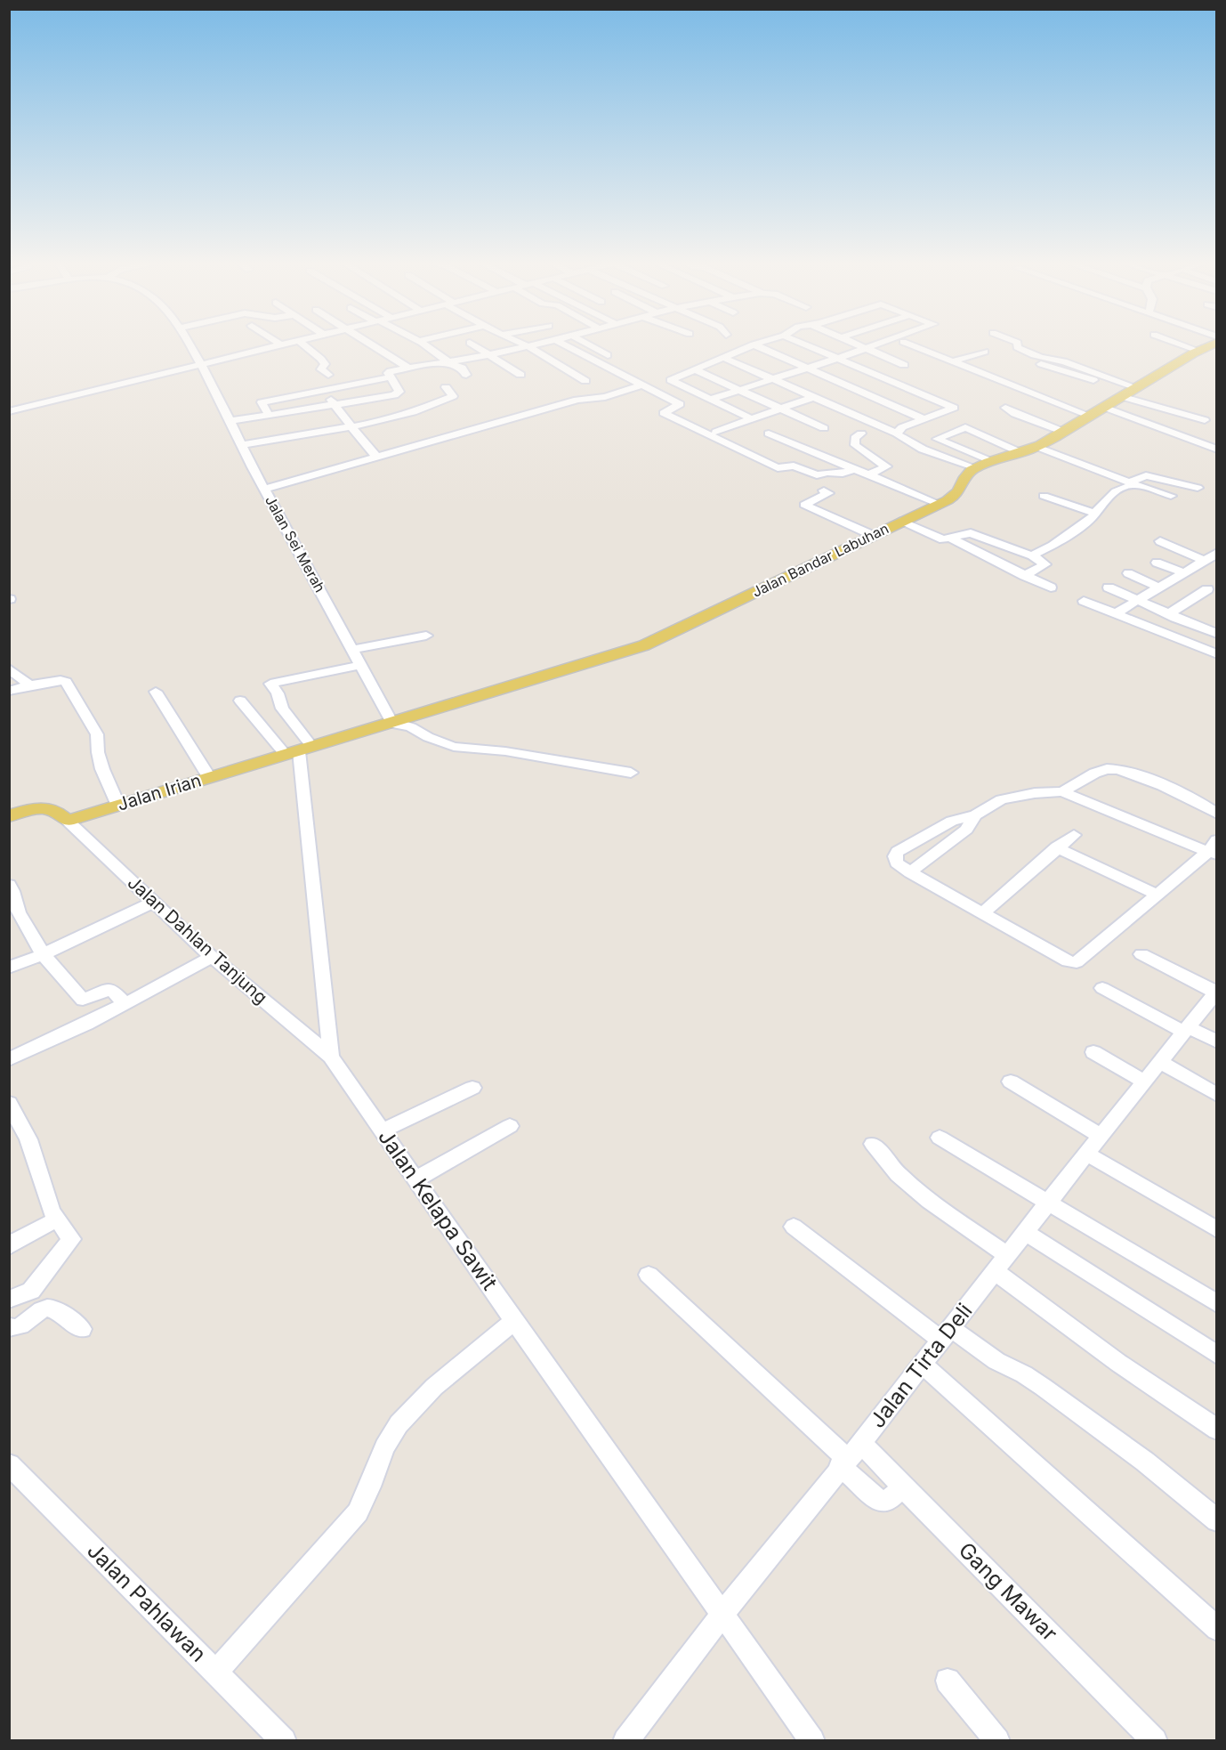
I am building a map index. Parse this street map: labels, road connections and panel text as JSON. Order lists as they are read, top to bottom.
{
  "streets": {
    "main road": ["Jalan Bandar Labuhan", "Jalan Irian"],
    "street": [
      "Jalan Sei Merah",
      "Jalan Dahlan Tanjung",
      "Jalan Kelapa Sawit",
      "Jalan Tirta Deli",
      "Gang Mawar",
      "Jalan Pahlawan"
    ]
  },
  "crossings": [
    ["Jalan Sei Merah", "Jalan Bandar Labuhan"],
    ["Jalan Bandar Labuhan", "Jalan Irian"],
    ["Jalan Bandar Labuhan", "Jalan Kelapa Sawit"],
    ["Jalan Irian", "Jalan Dahlan Tanjung"],
    ["Jalan Irian", "Jalan Kelapa Sawit"],
    ["Jalan Dahlan Tanjung", "Jalan Kelapa Sawit"],
    ["Jalan Kelapa Sawit", "Jalan Tirta Deli"],
    ["Jalan Tirta Deli", "Gang Mawar"]
  ]
}
